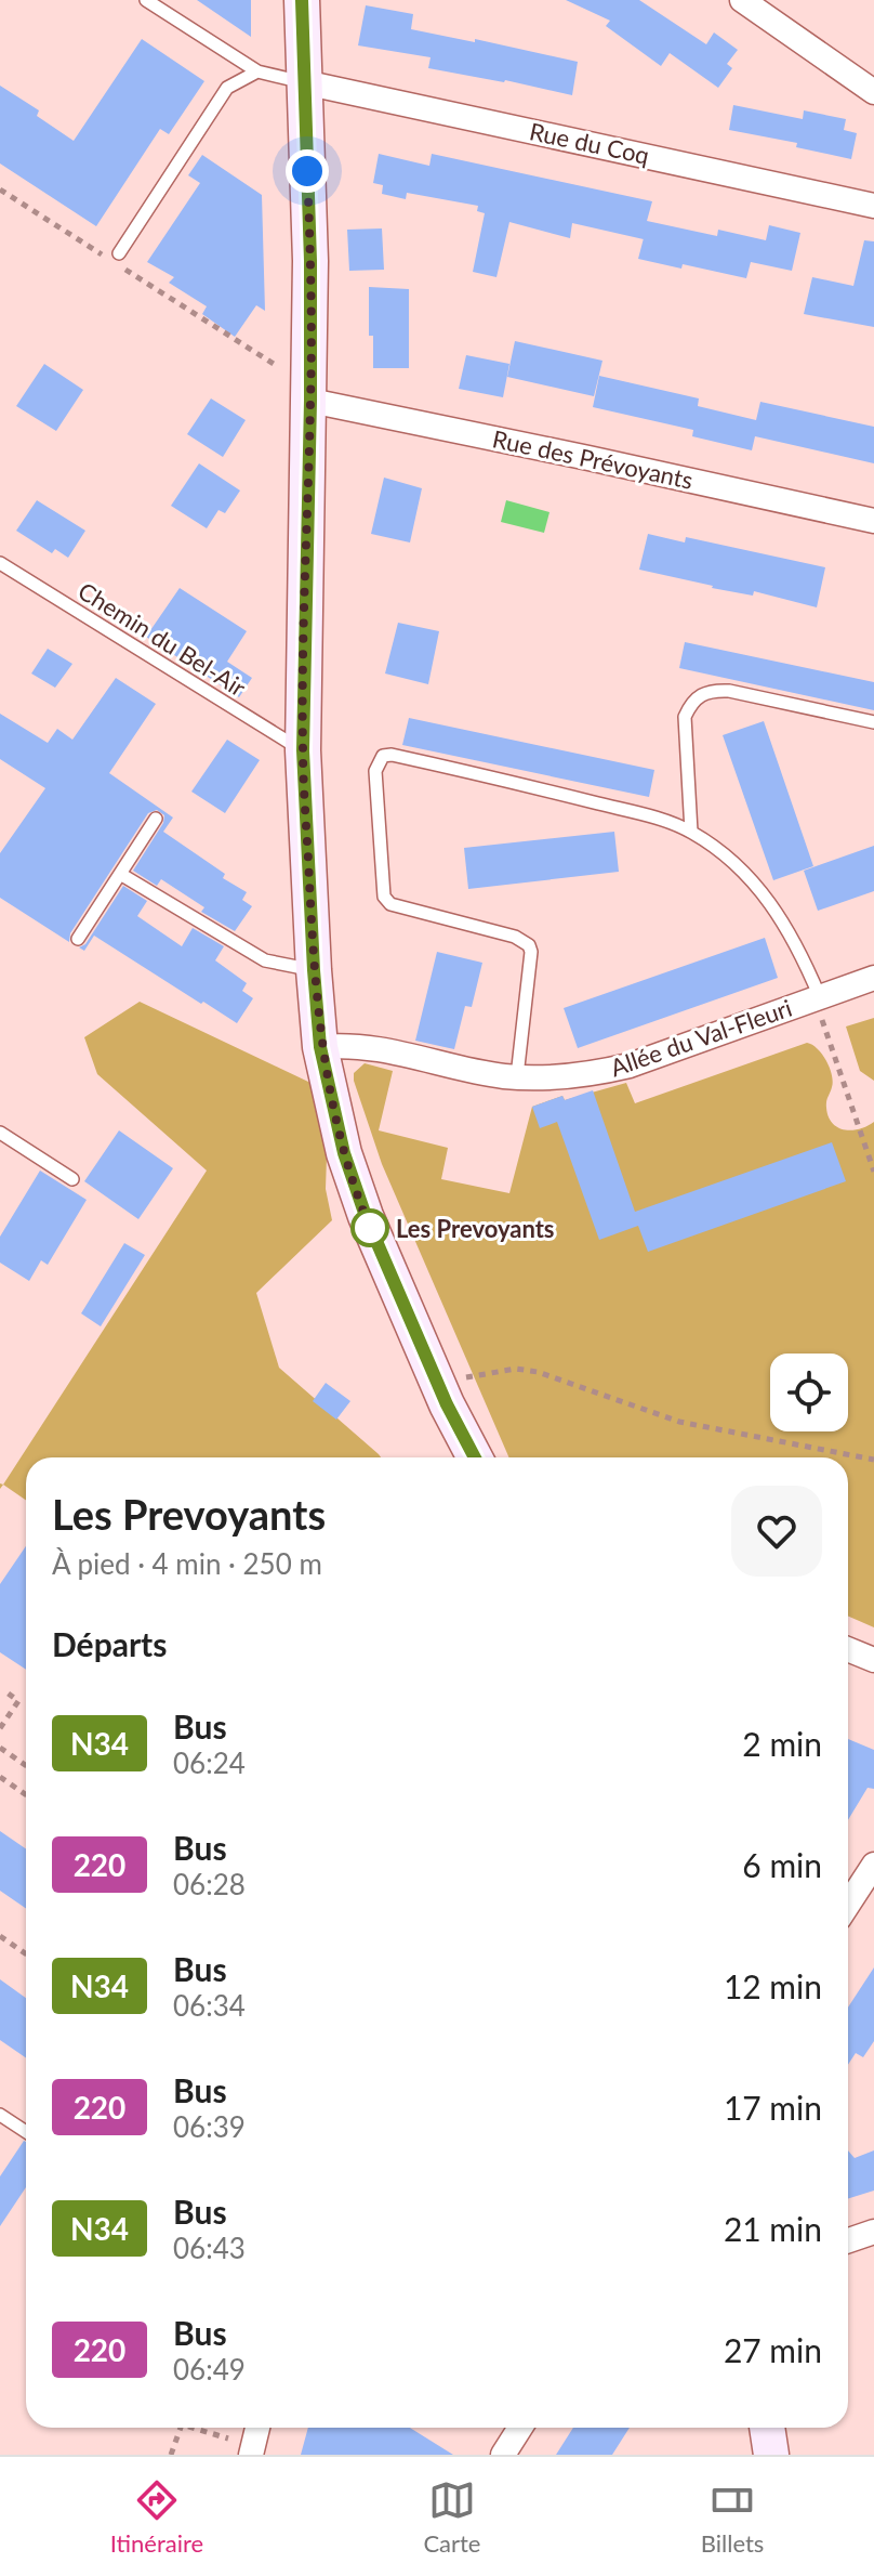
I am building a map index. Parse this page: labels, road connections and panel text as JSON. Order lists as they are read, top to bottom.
{
  "streets": {
    "street": ["Rue du Coq", "Rue des Prévoyants", "Allée du Val-Fleuri"],
    "lane": ["Chemin du Bel-Air"]
  },
  "places": ["Les Prevoyants"],
  "lines": ["bus line N34"],
  "page": {
    "heading": [
      ["Les Prevoyants", "À pied · 4 min · 250 m"],
      "Départs"
    ],
    "list": [
      {
        "mark": "N34",
        "name": "Bus",
        "note": "06:24",
        "value": "2 min"
      },
      {
        "mark": "220",
        "name": "Bus",
        "note": "06:28",
        "value": "6 min"
      },
      {
        "mark": "N34",
        "name": "Bus",
        "note": "06:34",
        "value": "12 min"
      },
      {
        "mark": "220",
        "name": "Bus",
        "note": "06:39",
        "value": "17 min"
      },
      {
        "mark": "N34",
        "name": "Bus",
        "note": "06:43",
        "value": "21 min"
      },
      {
        "mark": "220",
        "name": "Bus",
        "note": "06:49",
        "value": "27 min"
      }
    ],
    "tabs": ["Itinéraire", "Carte", "Billets"]
  }
}
